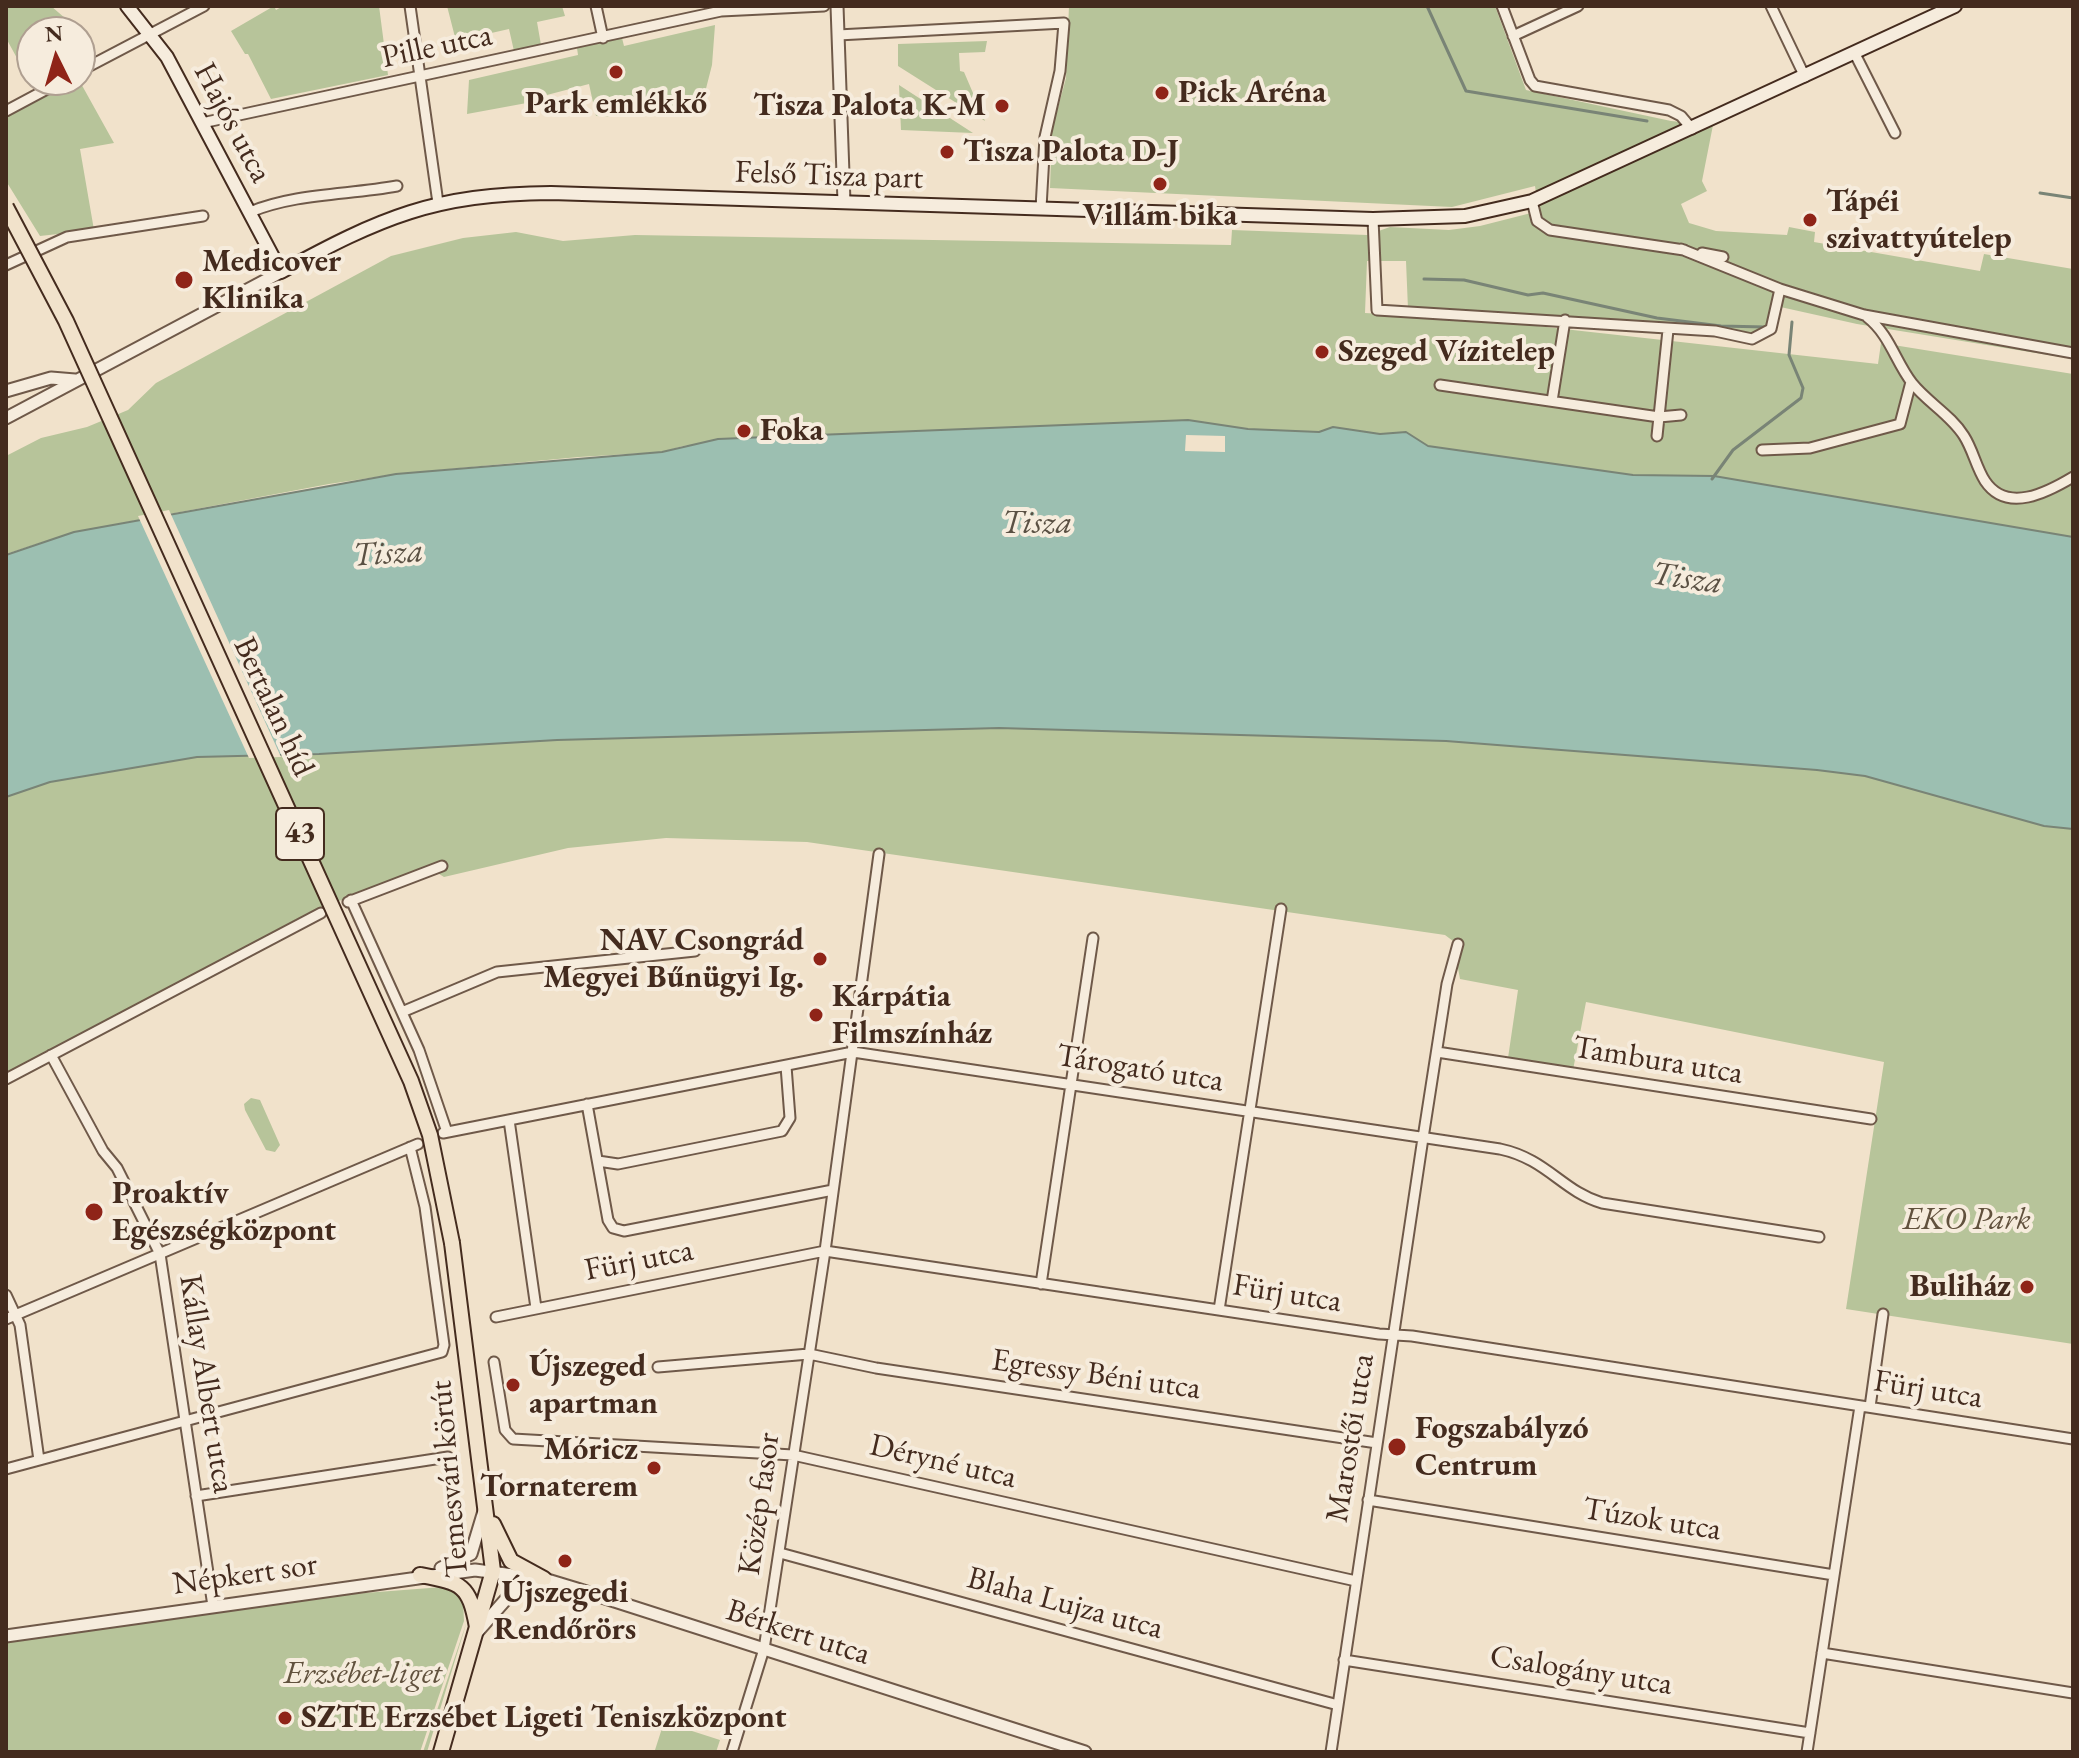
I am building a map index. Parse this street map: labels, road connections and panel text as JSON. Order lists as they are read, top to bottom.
{
  "streets": {
    "main road": [
      "Hajós utca",
      "Felső Tisza part",
      "Bertalan híd",
      "43",
      "Temesvári körút"
    ],
    "street": [
      "Pille utca",
      "Tambura utca",
      "Tárogató utca",
      "Fürj utca",
      "Egressy Béni utca",
      "Kállay Albert utca",
      "Marostői utca",
      "Déryné utca",
      "Közép fasor",
      "Túzok utca",
      "Népkert sor",
      "Blaha Lujza utca",
      "Bérkert utca",
      "Csalogány utca"
    ]
  },
  "crossings": [
    ["Pille utca", "Hajós utca"],
    ["Hajós utca", "Felső Tisza part"],
    ["Bertalan híd", "Temesvári körút"],
    ["Tambura utca", "Marostői utca"],
    ["Tárogató utca", "Marostői utca"],
    ["Tárogató utca", "Közép fasor"],
    ["Fürj utca", "Marostői utca"],
    ["Fürj utca", "Közép fasor"],
    ["Egressy Béni utca", "Marostői utca"],
    ["Egressy Béni utca", "Közép fasor"],
    ["Kállay Albert utca", "Temesvári körút"],
    ["Kállay Albert utca", "Népkert sor"],
    ["Marostői utca", "Déryné utca"],
    ["Marostői utca", "Túzok utca"],
    ["Marostői utca", "Blaha Lujza utca"],
    ["Marostői utca", "Csalogány utca"],
    ["Déryné utca", "Temesvári körút"],
    ["Déryné utca", "Közép fasor"],
    ["Temesvári körút", "Népkert sor"],
    ["Temesvári körút", "Bérkert utca"],
    ["Közép fasor", "Blaha Lujza utca"],
    ["Közép fasor", "Bérkert utca"],
    ["Népkert sor", "Bérkert utca"]
  ],
  "water": ["Tisza"],
  "parks": ["EKO Park", "Erzsébet-liget"],
  "places": [
    "Park emlékkő",
    "Pick Aréna",
    "Tisza Palota K-M",
    "Tisza Palota D-J",
    "Villám bika",
    "Tápéi szivattyútelep",
    "Medicover Klinika",
    "Szeged Vízitelep",
    "Foka",
    "NAV Csongrád Megyei Bűnügyi Ig.",
    "Kárpátia Filmszínház",
    "Proaktív Egészségközpont",
    "Buliház",
    "Újszeged apartman",
    "Fogszabályzó Centrum",
    "Móricz Tornaterem",
    "Újszegedi Rendőrörs",
    "SZTE Erzsébet Ligeti Teniszközpont"
  ],
  "north": "top"
}
